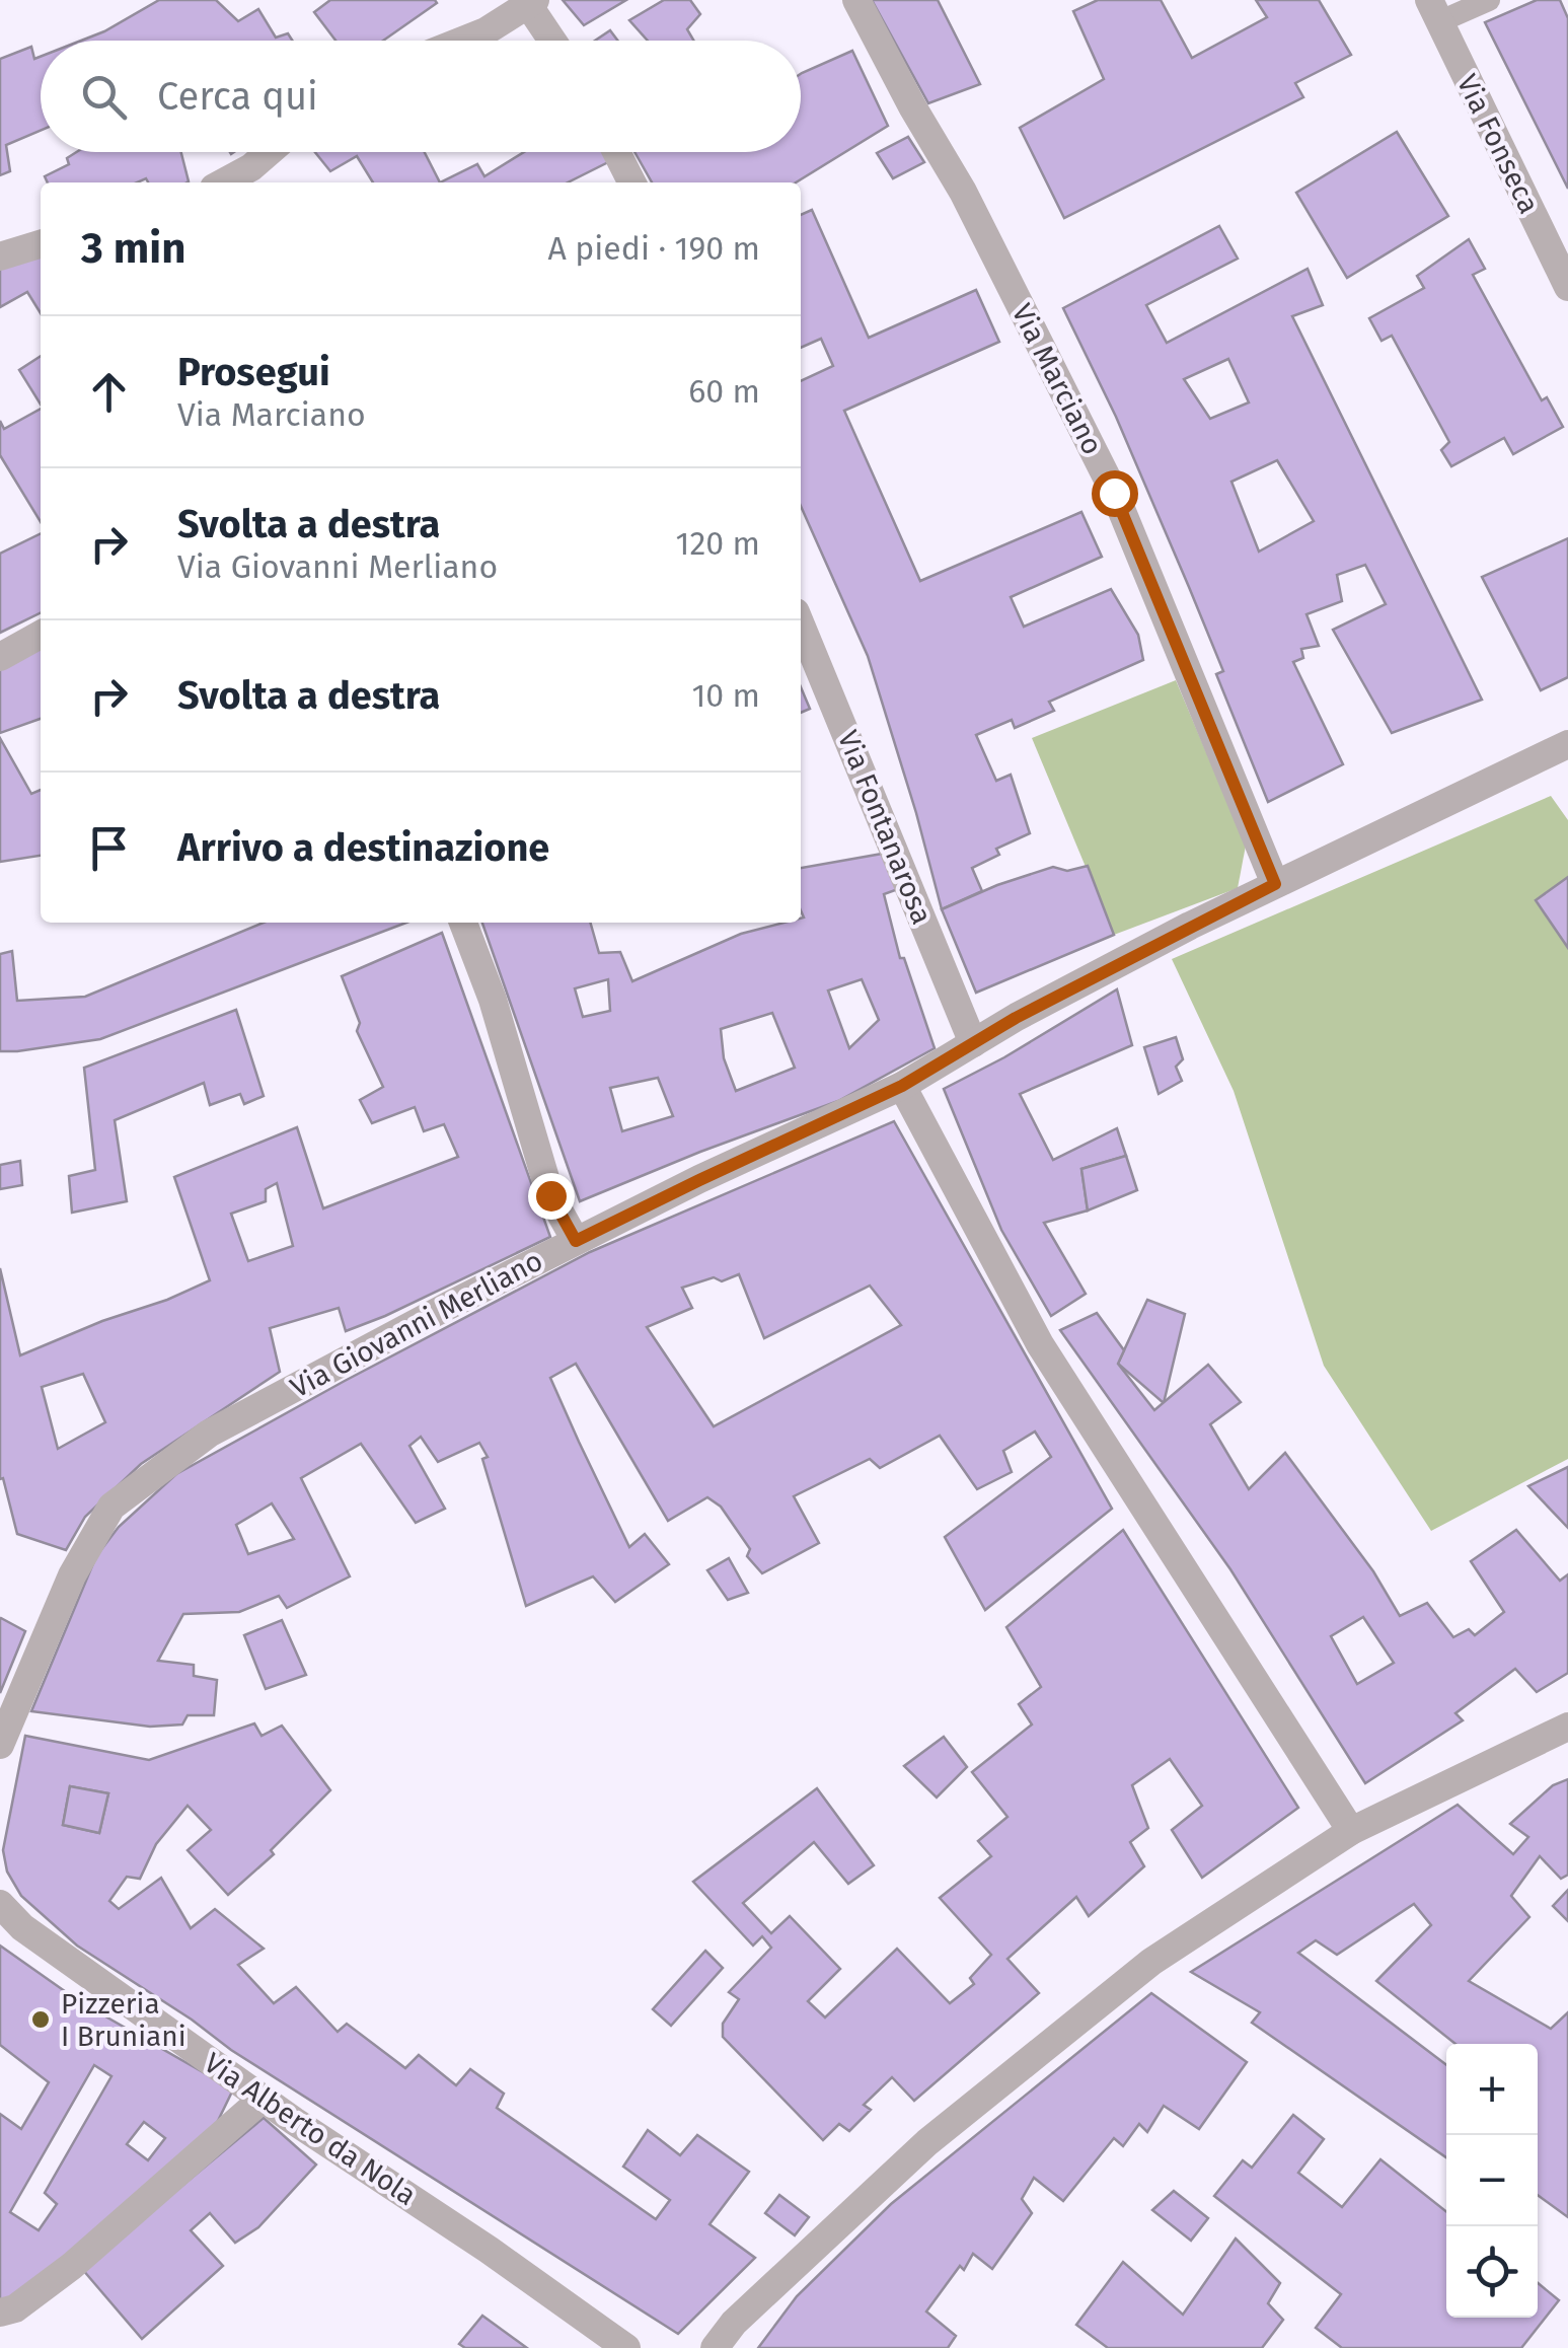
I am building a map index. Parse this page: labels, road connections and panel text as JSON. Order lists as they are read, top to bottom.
{
  "streets": {
    "street": [
      "Via Fonseca",
      "Via Marciano",
      "Via Fontanarosa",
      "Via Giovanni Merliano",
      "Via Alberto da Nola"
    ]
  },
  "crossings": [
    ["Via Marciano", "Via Giovanni Merliano"],
    ["Via Fontanarosa", "Via Giovanni Merliano"]
  ],
  "places": ["Pizzeria I Bruniani"],
  "page": {
    "search": "Cerca qui",
    "heading": ["3 min", "A piedi · 190 m"],
    "list": [
      ["Prosegui", "Via Marciano", "60 m"],
      ["Svolta a destra", "Via Giovanni Merliano", "120 m"],
      ["Svolta a destra", "10 m"],
      "Arrivo a destinazione"
    ],
    "map_buttons": ["+", "−"]
  }
}
